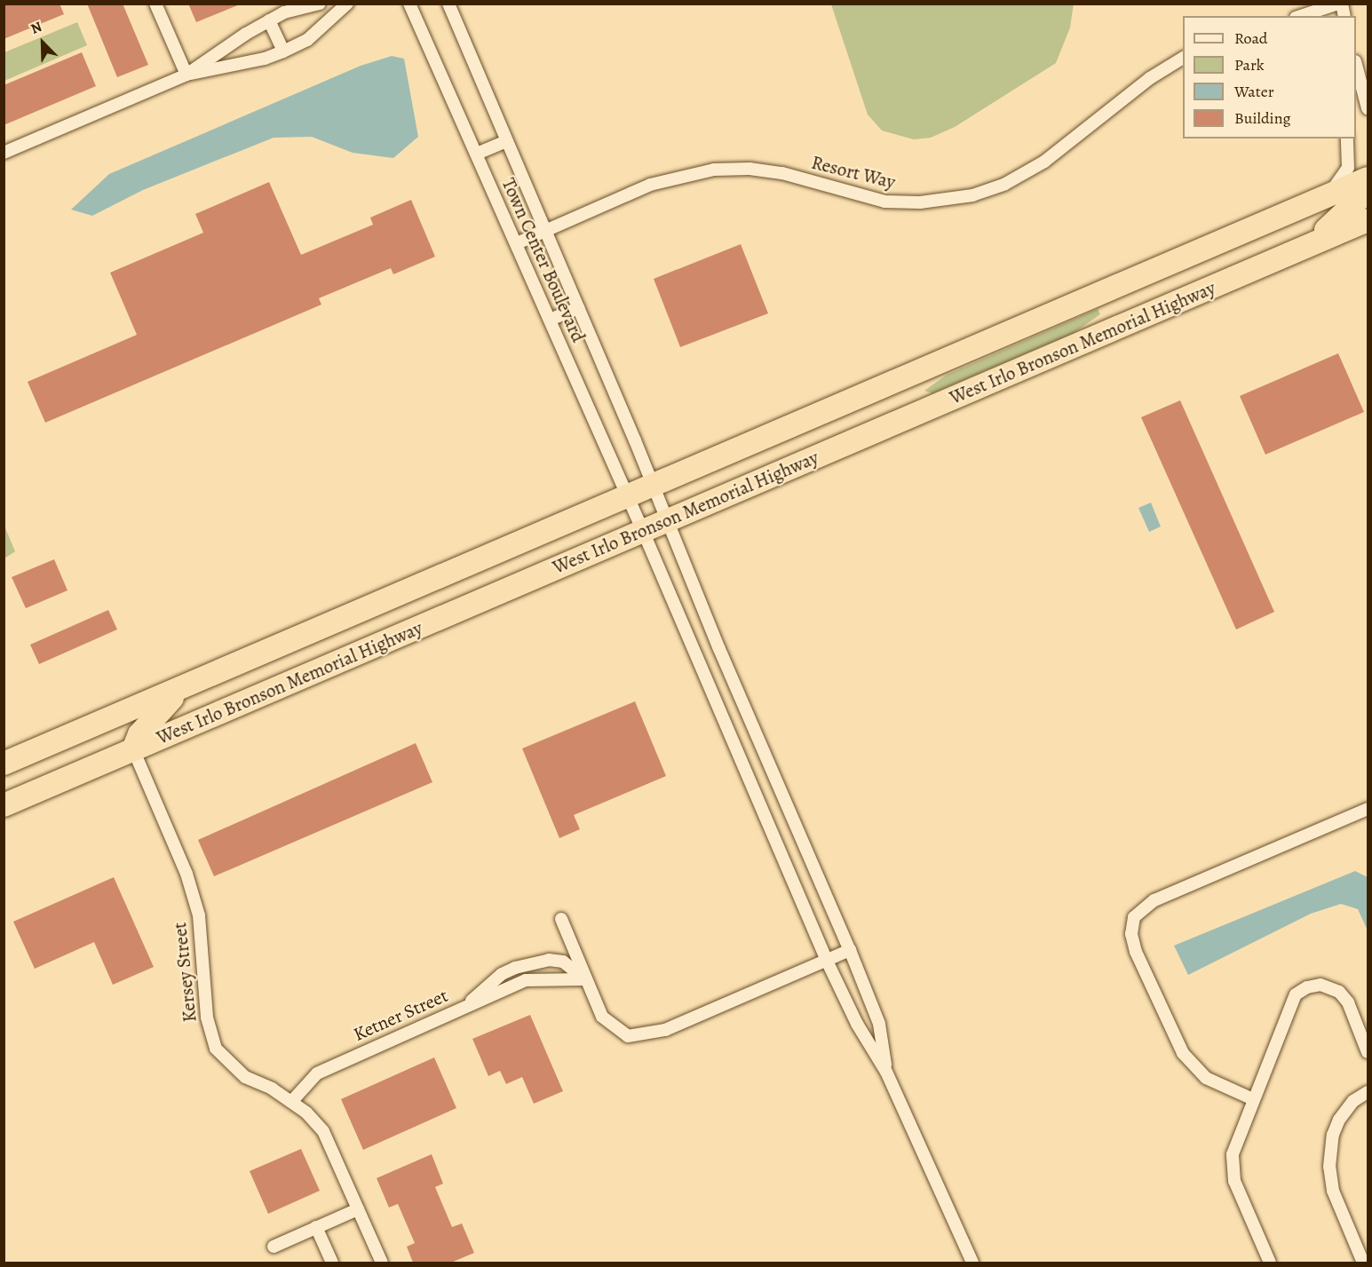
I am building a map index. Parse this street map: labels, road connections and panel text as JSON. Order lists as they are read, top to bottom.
{
  "streets": {
    "highway": ["West Irlo Bronson Memorial Highway"],
    "street": [
      "Resort Way",
      "Town Center Boulevard",
      "Kersey Street",
      "Ketner Street"
    ]
  },
  "crossings": [
    ["Resort Way", "Town Center Boulevard"],
    ["Town Center Boulevard", "West Irlo Bronson Memorial Highway"],
    ["Town Center Boulevard", "Ketner Street"],
    ["West Irlo Bronson Memorial Highway", "Kersey Street"],
    ["Kersey Street", "Ketner Street"]
  ],
  "legend": [
    "Road",
    "Park",
    "Water",
    "Building"
  ],
  "north": "top left"
}
